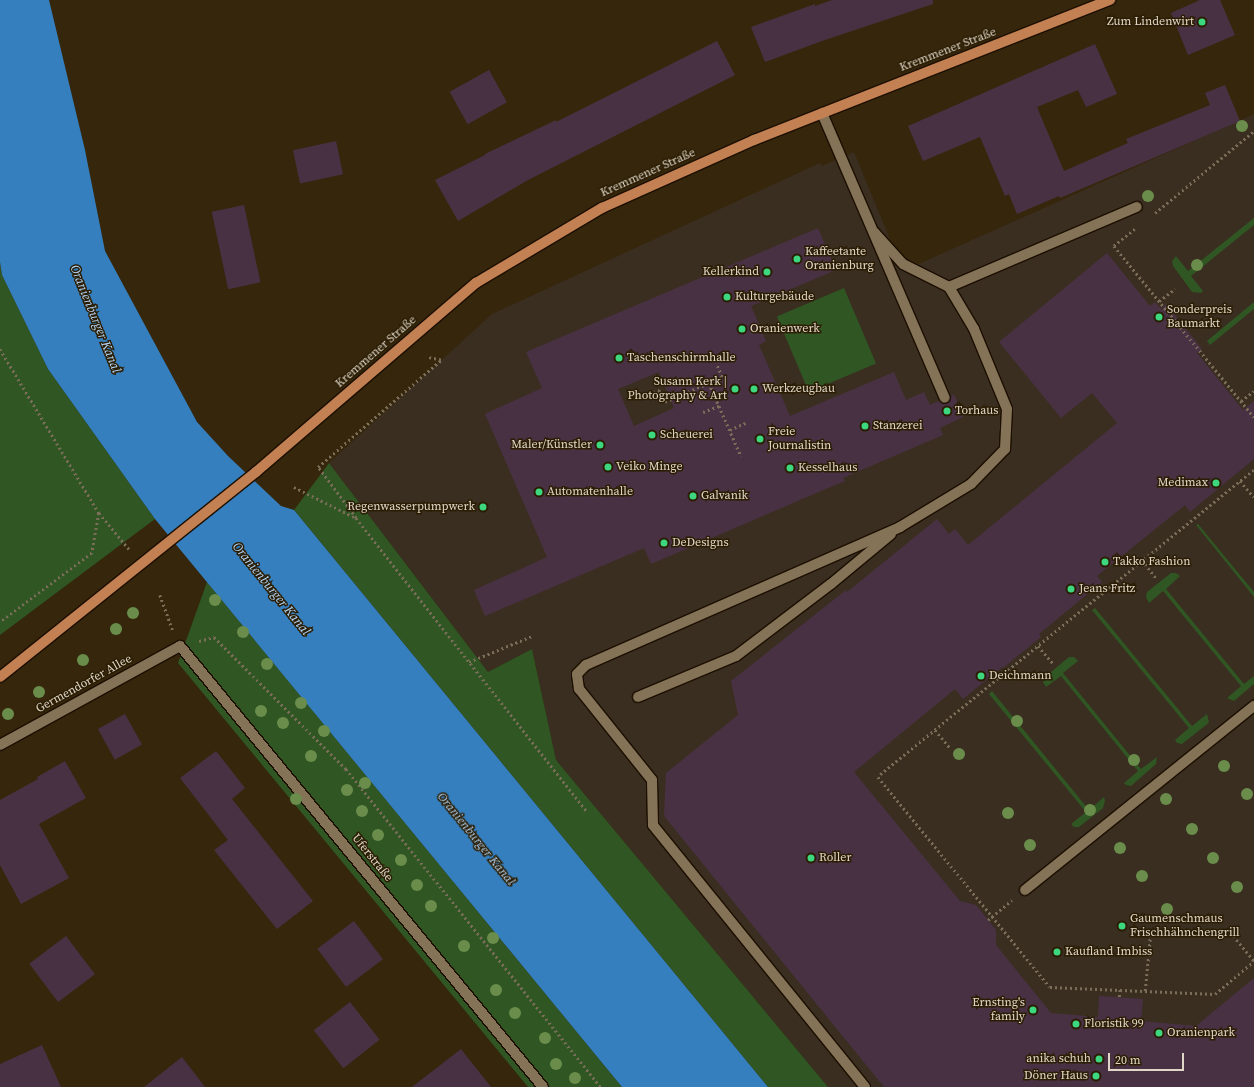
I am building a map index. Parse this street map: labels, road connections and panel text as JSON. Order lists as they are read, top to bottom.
{
  "streets": {
    "main road": ["Kremmener Straße"],
    "street": ["Germendorfer Allee", "Uferstraße"]
  },
  "crossings": [
    ["Germendorfer Allee", "Uferstraße"]
  ],
  "water": ["Oranienburger Kanal"],
  "places": [
    "Zum Lindenwirt",
    "Kaffeetante Oranienburg",
    "Kellerkind",
    "Kulturgebäude",
    "Sonderpreis Baumarkt",
    "Oranienwerk",
    "Taschenschirmhalle",
    "Susann Kerk | Photography & Art",
    "Werkzeugbau",
    "Torhaus",
    "Stanzerei",
    "Scheuerei",
    "Freie Journalistin",
    "Maler/Künstler",
    "Veiko Minge",
    "Kesselhaus",
    "Medimax",
    "Automatenhalle",
    "Galvanik",
    "Regenwasserpumpwerk",
    "DeDesigns",
    "Takko Fashion",
    "Jeans Fritz",
    "Deichmann",
    "Roller",
    "Gaumenschmaus Frischhähnchengrill",
    "Kaufland Imbiss",
    "Ernsting's family",
    "Floristik 99",
    "Oranienpark",
    "anika schuh",
    "Döner Haus"
  ],
  "scale_bar": "20 m"
}
